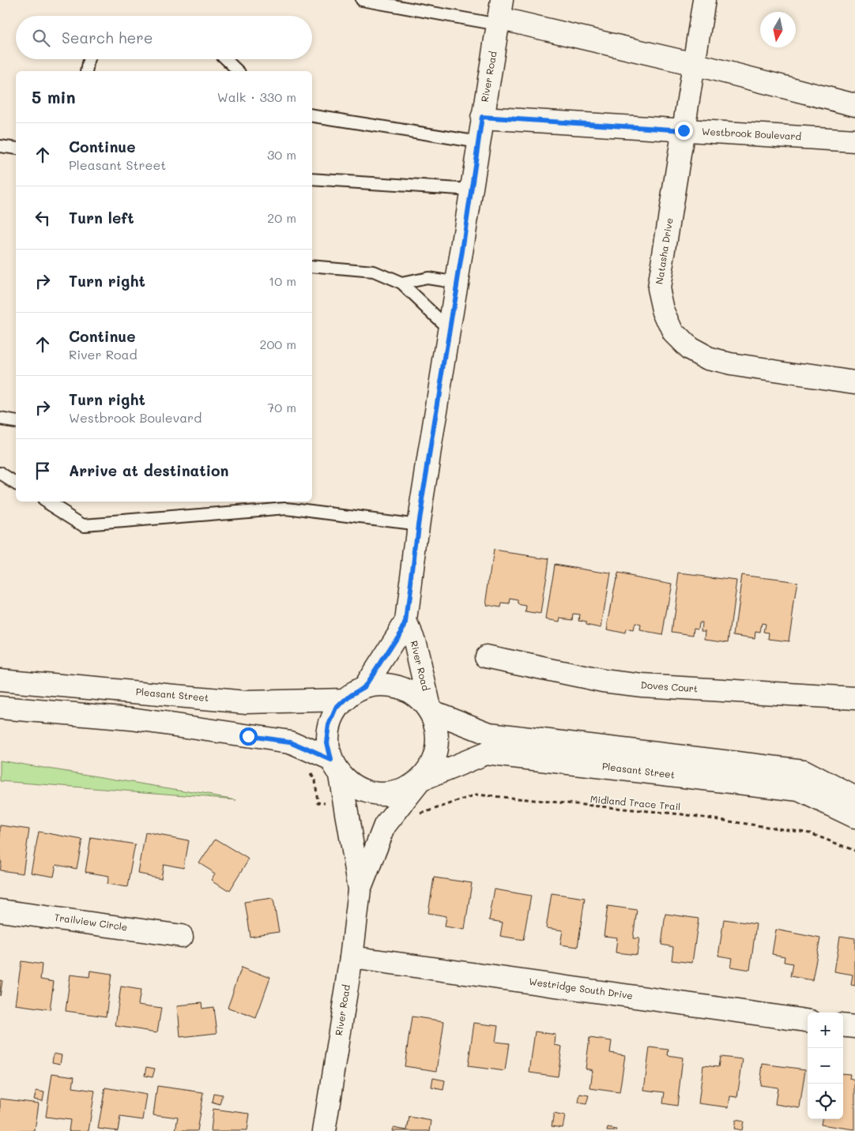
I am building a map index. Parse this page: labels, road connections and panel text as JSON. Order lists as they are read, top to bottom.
{
  "streets": {
    "street": [
      "River Road",
      "Westbrook Boulevard",
      "Natasha Drive",
      "Doves Court",
      "Pleasant Street",
      "Trailview Circle",
      "Westridge South Drive"
    ],
    "path": ["Midland Trace Trail"]
  },
  "crossings": [
    ["River Road", "Westbrook Boulevard"],
    ["River Road", "Pleasant Street"],
    ["River Road", "Midland Trace Trail"],
    ["River Road", "Westridge South Drive"],
    ["Westbrook Boulevard", "Natasha Drive"]
  ],
  "north": "bottom",
  "page": {
    "search": "Search here",
    "heading": ["5 min", "Walk · 330 m"],
    "list": [
      ["Continue", "Pleasant Street", "30 m"],
      ["Turn left", "20 m"],
      ["Turn right", "10 m"],
      ["Continue", "River Road", "200 m"],
      ["Turn right", "Westbrook Boulevard", "70 m"],
      "Arrive at destination"
    ],
    "map_buttons": ["+", "−"]
  }
}
